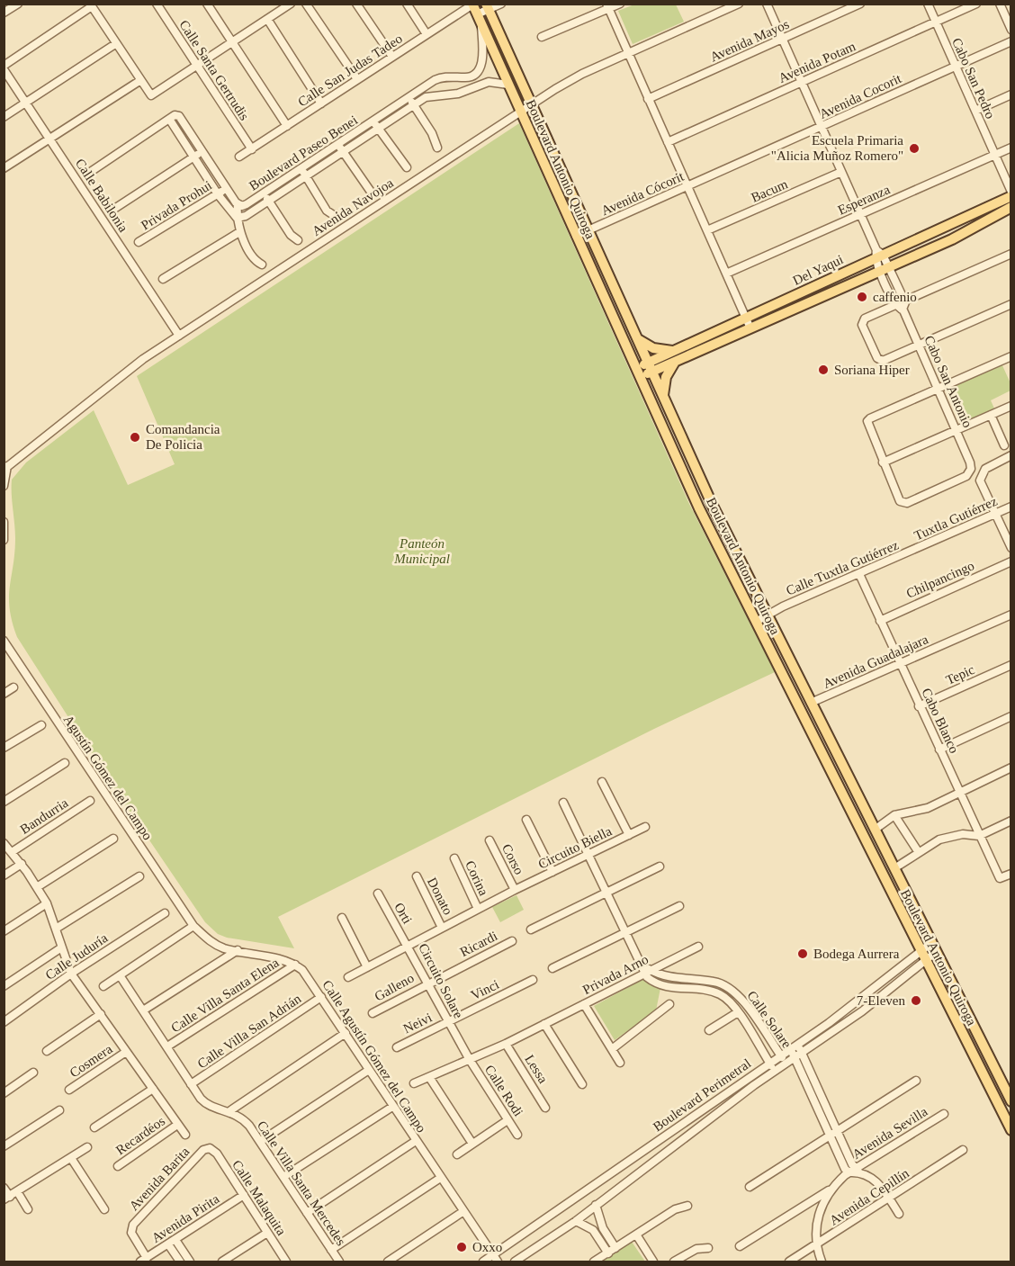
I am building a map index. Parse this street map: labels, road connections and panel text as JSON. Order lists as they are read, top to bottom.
{
  "streets": {
    "main road": ["Boulevard Antonio Quiroga", "Del Yaqui"],
    "street": [
      "Avenida Mayos",
      "Avenida Potam",
      "Calle Santa Gertrudis",
      "Calle San Judas Tadeo",
      "Cabo San Pedro",
      "Avenida Cocorit",
      "Boulevard Paseo Benei",
      "Bacum",
      "Avenida Cócorit",
      "Calle Babilonia",
      "Esperanza",
      "Privada Prohui",
      "Avenida Navojoa",
      "Cabo San Antonio",
      "Tuxtla Gutiérrez",
      "Calle Tuxtla Gutiérrez",
      "Chilpancingo",
      "Avenida Guadalajara",
      "Tepic",
      "Cabo Blanco",
      "Agustín Gómez del Campo",
      "Bandurria",
      "Circuito Biella",
      "Corso",
      "Corina",
      "Donato",
      "Orti",
      "Ricardi",
      "Calle Juduría",
      "Privada Arno",
      "Circuito Solare",
      "Galleno",
      "Vinci",
      "Calle Villa Santa Elena",
      "Calle Solare",
      "Neivi",
      "Calle Villa San Adrián",
      "Calle Agustín Gómez del Campo",
      "Cosmera",
      "Lessa",
      "Calle Rodi",
      "Boulevard Perimetral",
      "Avenida Sevilla",
      "Recardéos",
      "Avenida Barita",
      "Calle Villa Santa Mercedes",
      "Avenida Cepillín",
      "Calle Malaquita",
      "Avenida Pirita"
    ]
  },
  "crossings": [
    ["Avenida Potam", "Cabo San Pedro"],
    ["Calle Santa Gertrudis", "Calle San Judas Tadeo"],
    ["Calle San Judas Tadeo", "Boulevard Antonio Quiroga"],
    ["Cabo San Pedro", "Avenida Cocorit"],
    ["Cabo San Pedro", "Esperanza"],
    ["Avenida Cocorit", "Avenida Cócorit"],
    ["Boulevard Paseo Benei", "Boulevard Antonio Quiroga"],
    ["Boulevard Paseo Benei", "Privada Prohui"],
    ["Boulevard Antonio Quiroga", "Avenida Cócorit"],
    ["Boulevard Antonio Quiroga", "Avenida Navojoa"],
    ["Boulevard Antonio Quiroga", "Del Yaqui"],
    ["Boulevard Antonio Quiroga", "Calle Tuxtla Gutiérrez"],
    ["Boulevard Antonio Quiroga", "Avenida Guadalajara"],
    ["Boulevard Antonio Quiroga", "Boulevard Perimetral"],
    ["Calle Babilonia", "Avenida Navojoa"],
    ["Tuxtla Gutiérrez", "Calle Tuxtla Gutiérrez"],
    ["Calle Tuxtla Gutiérrez", "Cabo Blanco"],
    ["Chilpancingo", "Cabo Blanco"],
    ["Avenida Guadalajara", "Cabo Blanco"],
    ["Tepic", "Cabo Blanco"],
    ["Circuito Biella", "Corso"],
    ["Circuito Biella", "Circuito Solare"],
    ["Circuito Biella", "Calle Solare"],
    ["Corso", "Circuito Solare"],
    ["Corina", "Circuito Solare"],
    ["Donato", "Circuito Solare"],
    ["Orti", "Circuito Solare"],
    ["Ricardi", "Circuito Solare"],
    ["Ricardi", "Galleno"],
    ["Privada Arno", "Calle Solare"],
    ["Circuito Solare", "Galleno"],
    ["Circuito Solare", "Vinci"],
    ["Circuito Solare", "Neivi"],
    ["Circuito Solare", "Calle Rodi"],
    ["Vinci", "Neivi"],
    ["Calle Villa Santa Elena", "Calle Agustín Gómez del Campo"],
    ["Calle Villa Santa Elena", "Calle Villa Santa Mercedes"],
    ["Calle Solare", "Boulevard Perimetral"],
    ["Calle Villa San Adrián", "Calle Agustín Gómez del Campo"],
    ["Calle Villa San Adrián", "Calle Villa Santa Mercedes"],
    ["Calle Agustín Gómez del Campo", "Boulevard Perimetral"],
    ["Avenida Barita", "Calle Malaquita"],
    ["Avenida Barita", "Avenida Pirita"],
    ["Calle Malaquita", "Avenida Pirita"]
  ],
  "parks": ["Panteón Municipal"],
  "places": [
    "Escuela Primaria \"Alicia Muñoz Romero\"",
    "caffenio",
    "Soriana Hiper",
    "Comandancia De Policia",
    "Bodega Aurrera",
    "7-Eleven",
    "Oxxo"
  ]
}
